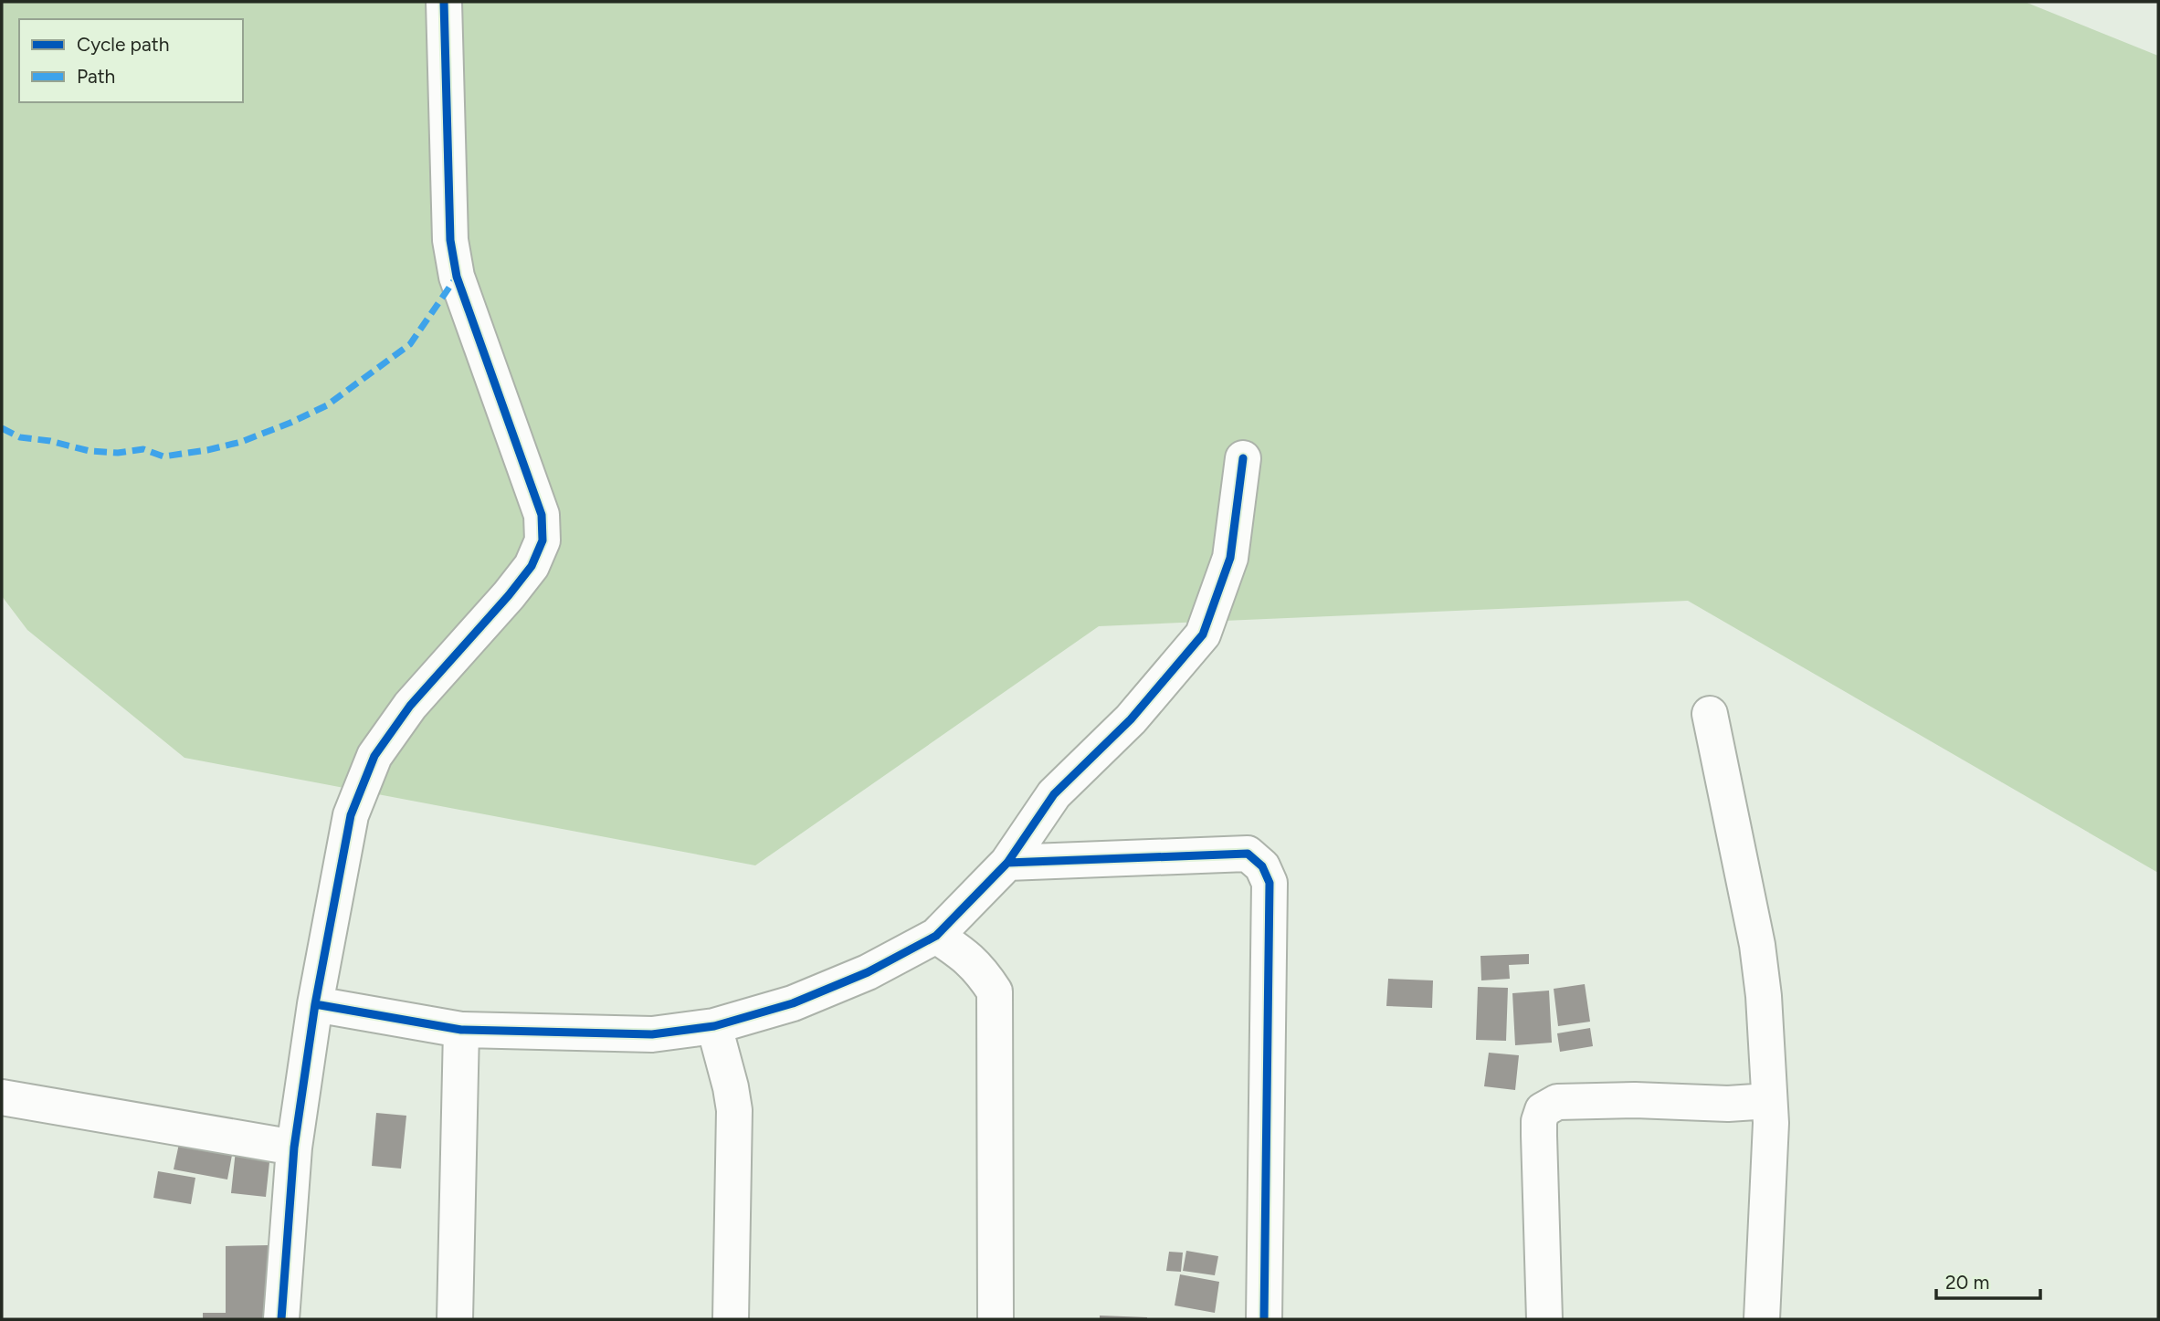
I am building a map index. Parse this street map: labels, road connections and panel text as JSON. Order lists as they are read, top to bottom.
{
  "legend": ["Cycle path", "Path"],
  "scale_bar": "20 m"
}
